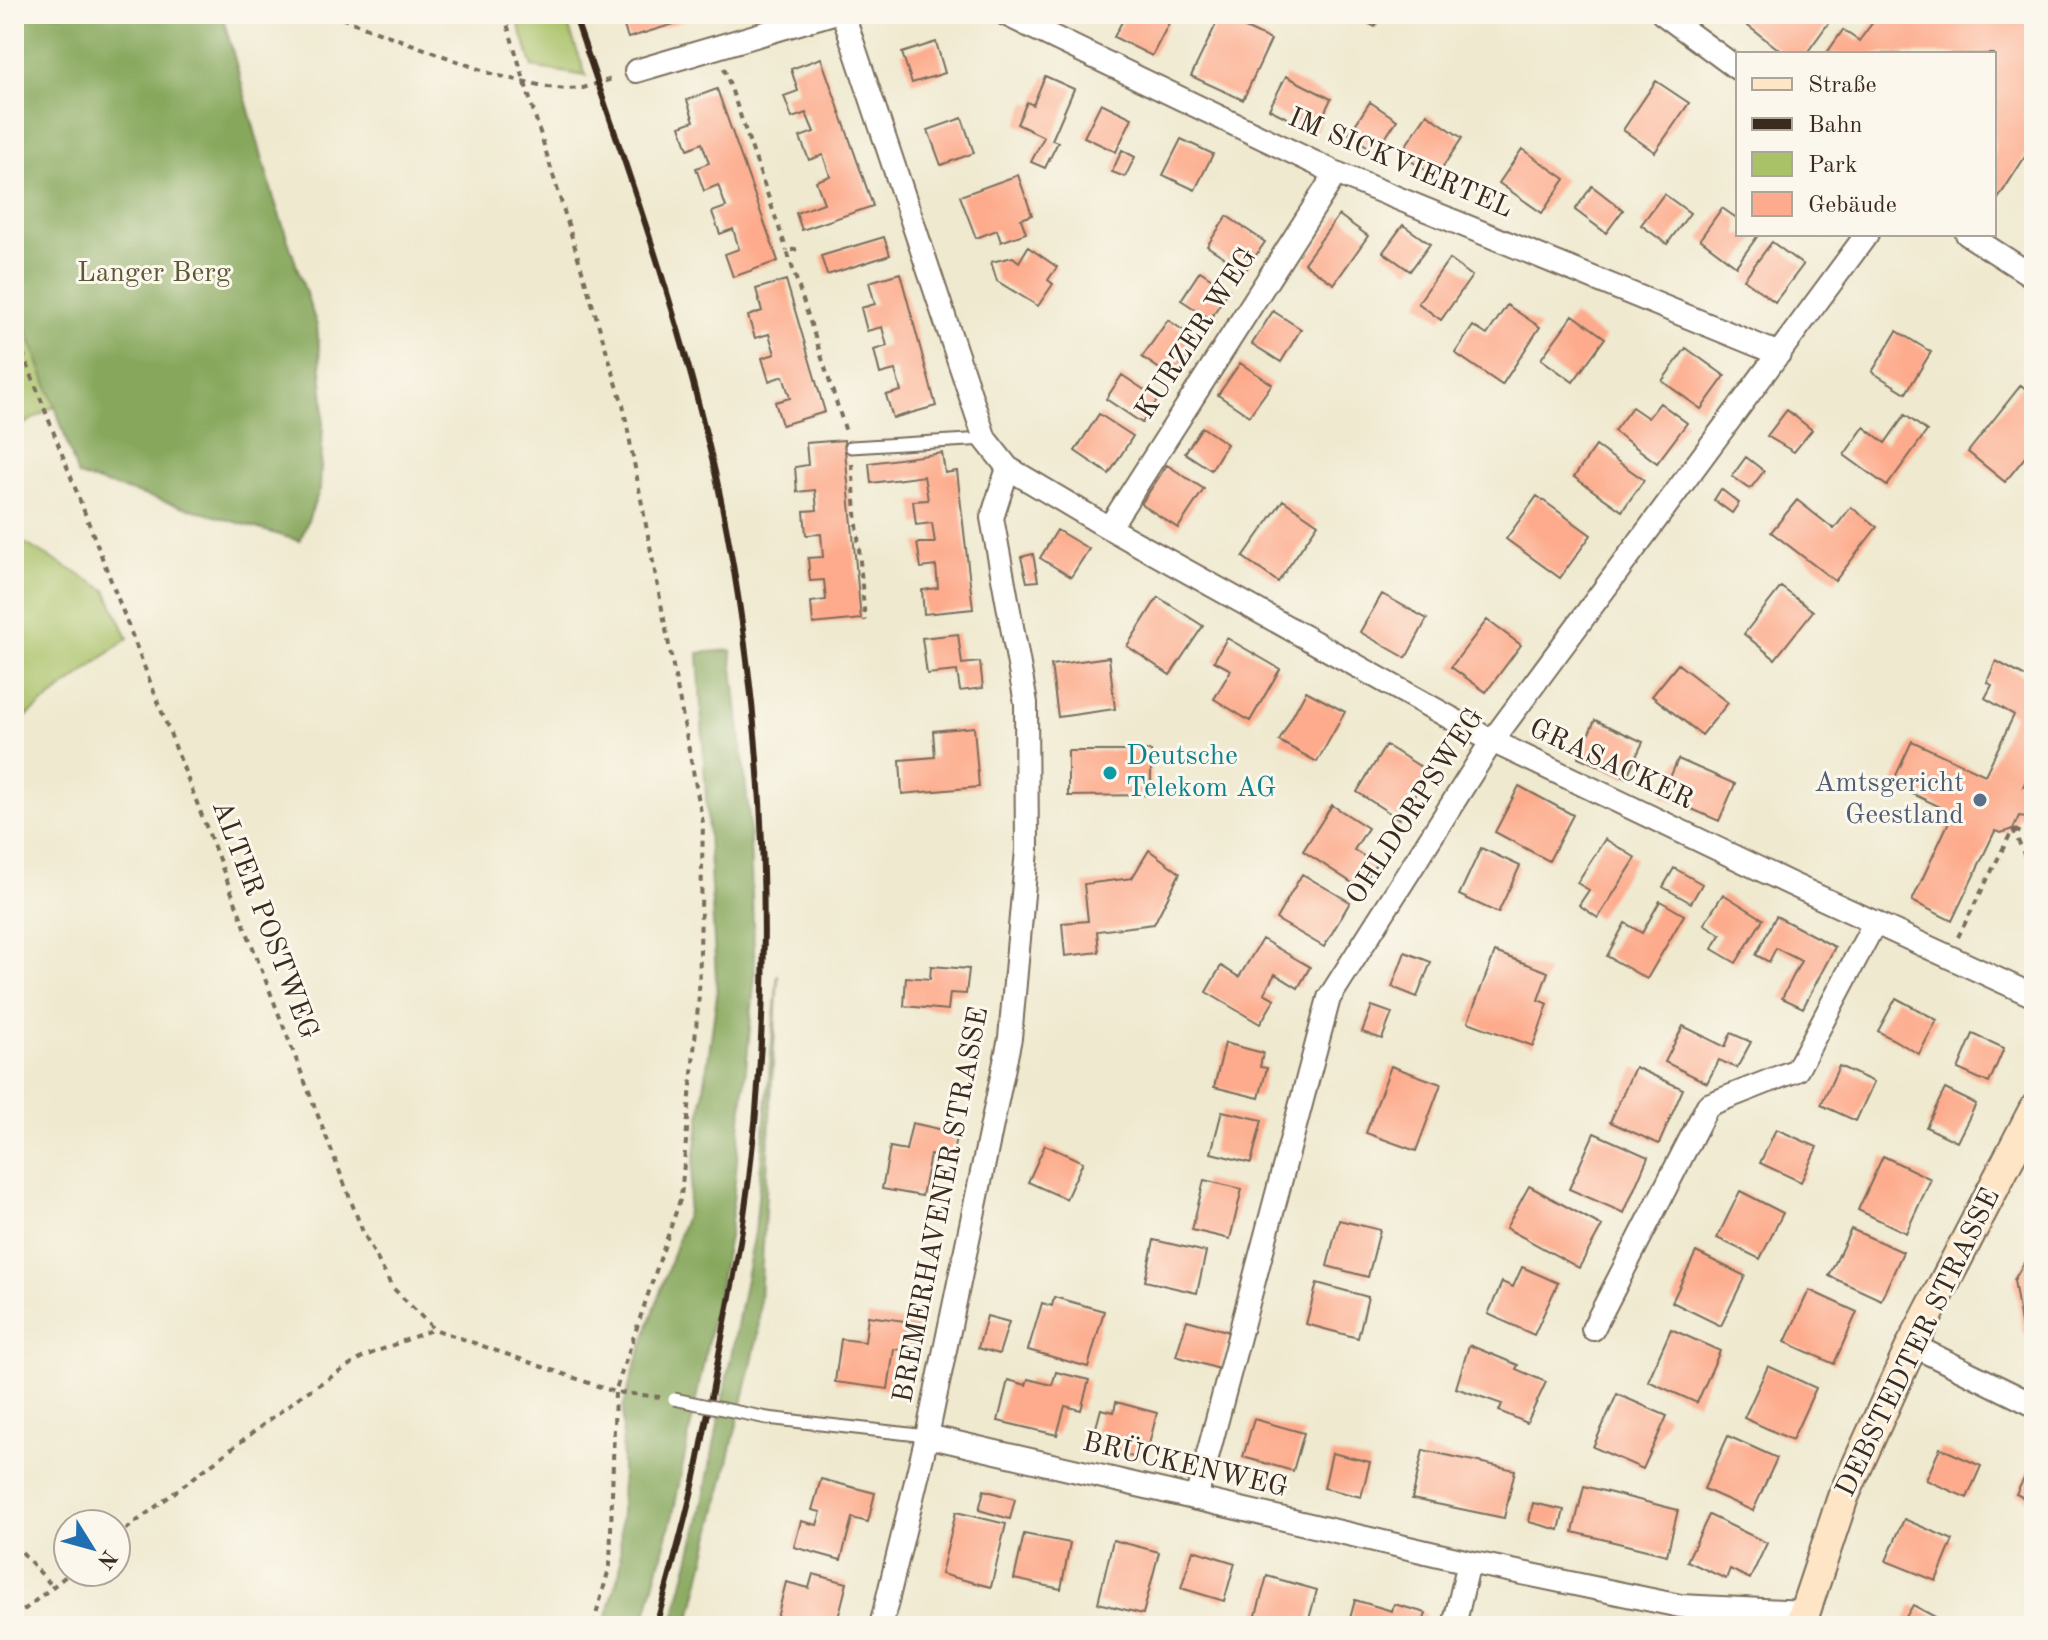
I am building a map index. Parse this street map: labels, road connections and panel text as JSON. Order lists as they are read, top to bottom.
{
  "streets": {
    "main road": ["DEBSTEDTER STRASSE"],
    "street": [
      "IM SICKVIERTEL",
      "KURZER WEG",
      "GRASACKER",
      "OHLDORPSWEG",
      "BREMERHAVENER STRASSE",
      "BRÜCKENWEG"
    ],
    "path": ["ALTER POSTWEG"]
  },
  "crossings": [
    ["IM SICKVIERTEL", "KURZER WEG"],
    ["IM SICKVIERTEL", "OHLDORPSWEG"],
    ["KURZER WEG", "GRASACKER"],
    ["GRASACKER", "OHLDORPSWEG"],
    ["GRASACKER", "BREMERHAVENER STRASSE"],
    ["OHLDORPSWEG", "BRÜCKENWEG"],
    ["ALTER POSTWEG", "BRÜCKENWEG"],
    ["BREMERHAVENER STRASSE", "BRÜCKENWEG"],
    ["DEBSTEDTER STRASSE", "BRÜCKENWEG"]
  ],
  "parks": ["Langer Berg"],
  "places": ["Deutsche Telekom AG", "Amtsgericht Geestland"],
  "legend": [
    "Straße",
    "Bahn",
    "Park",
    "Gebäude"
  ],
  "north": "bottom right"
}
